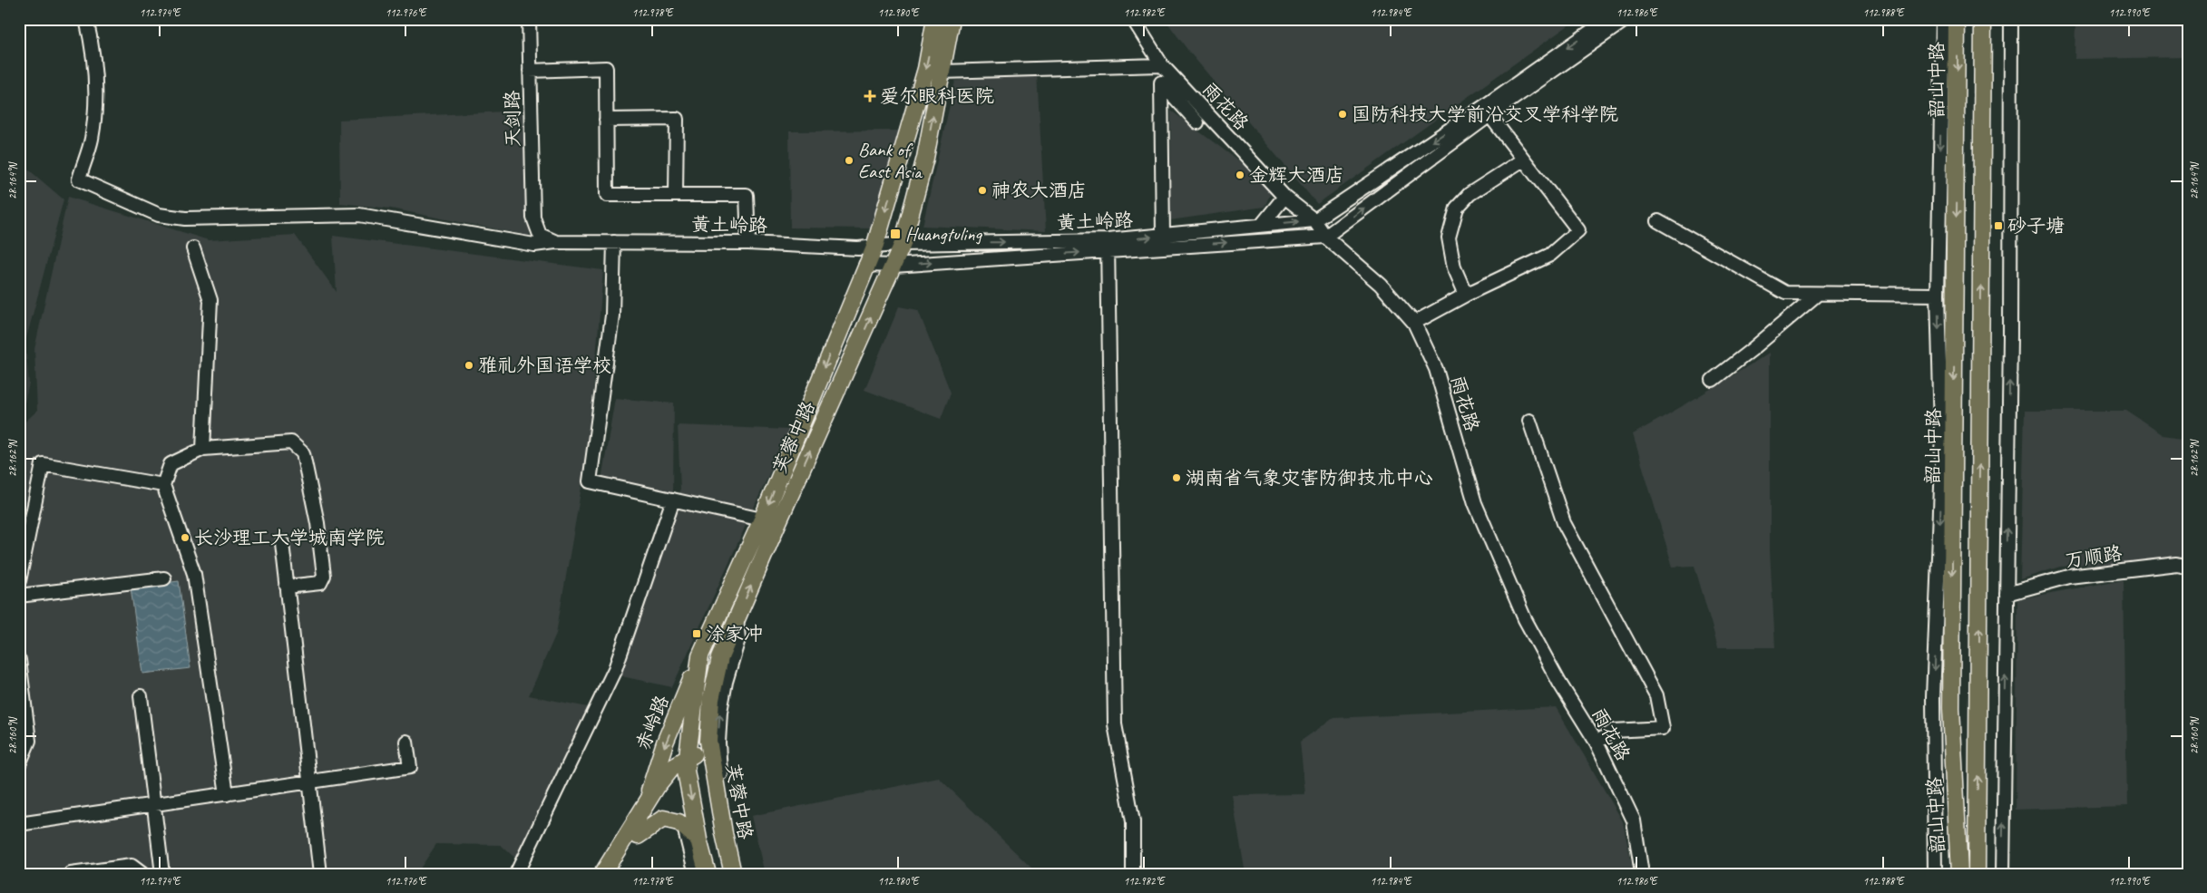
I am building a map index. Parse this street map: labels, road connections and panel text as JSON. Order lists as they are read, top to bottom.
{
  "streets": {
    "main road": ["韶山中路", "芙蓉中路", "赤岭路"],
    "street": [
      "雨花路",
      "天剑路",
      "黄土岭路",
      "万顺路"
    ]
  },
  "crossings": [
    ["雨花路", "黄土岭路"],
    ["天剑路", "黄土岭路"],
    ["黄土岭路", "芙蓉中路"],
    ["芙蓉中路", "赤岭路"]
  ],
  "places": {
    "health": ["爱尔眼科医院"],
    "other": [
      "国防科技大学前沿交叉学科学院",
      "Bank of East Asia",
      "金辉大酒店",
      "神农大酒店",
      "雅礼外国语学校",
      "湖南省气象灾害防御技术中心",
      "长沙理工大学城南学院"
    ],
    "transit": ["砂子塘", "Huangtuling", "涂家冲"]
  },
  "coordinates": [
    "112.974°E",
    "112.976°E",
    "112.978°E",
    "112.980°E",
    "112.982°E",
    "112.984°E",
    "112.986°E",
    "112.988°E",
    "112.990°E",
    "28.164°N",
    "28.162°N",
    "28.160°N"
  ]
}
